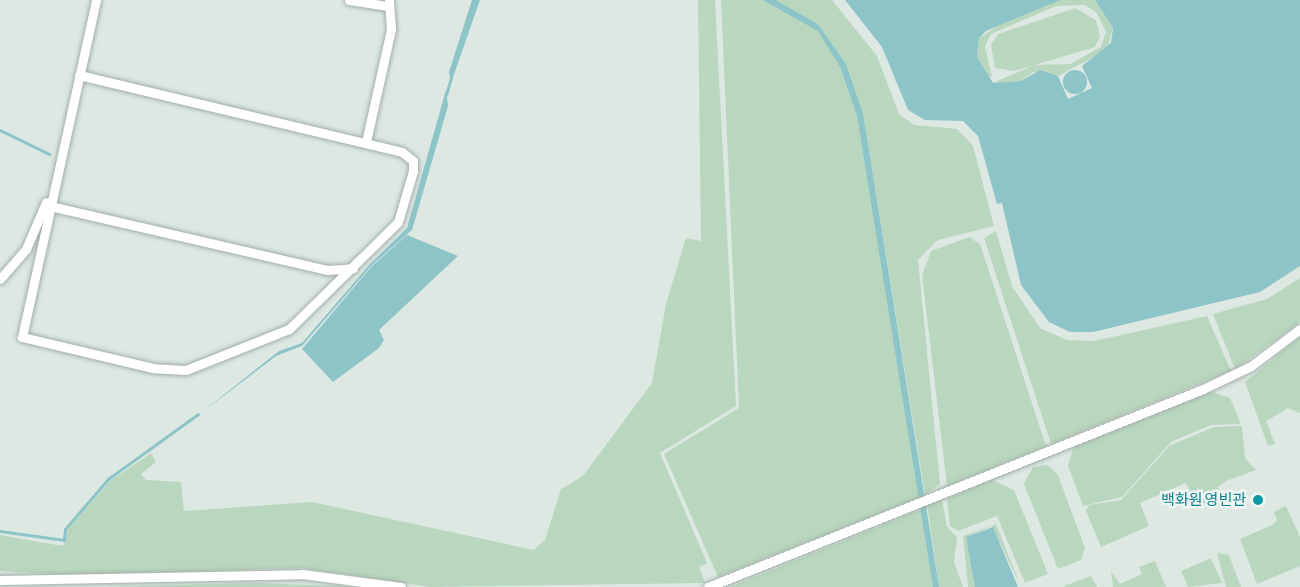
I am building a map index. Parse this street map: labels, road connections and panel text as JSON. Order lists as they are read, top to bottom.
{
  "places": ["백화원 영빈관"]
}
